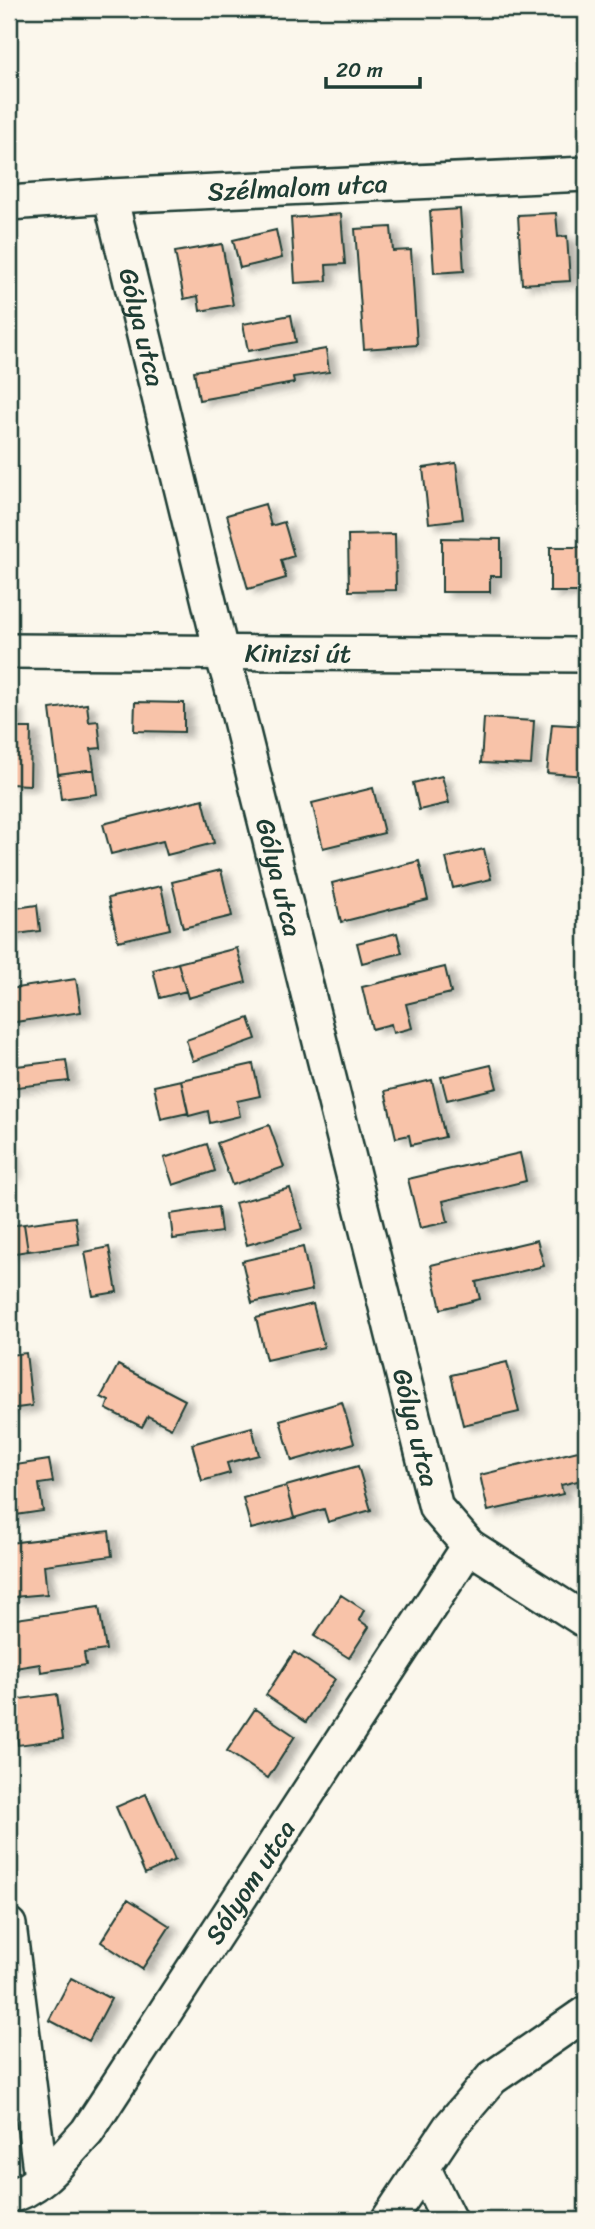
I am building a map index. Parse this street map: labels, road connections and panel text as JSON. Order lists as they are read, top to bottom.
{
  "streets": {
    "street": [
      "Szélmalom utca",
      "Gólya utca",
      "Kinizsi út",
      "Sólyom utca"
    ]
  },
  "crossings": [
    ["Szélmalom utca", "Gólya utca"],
    ["Gólya utca", "Kinizsi út"],
    ["Gólya utca", "Sólyom utca"]
  ],
  "scale_bar": "20 m"
}
